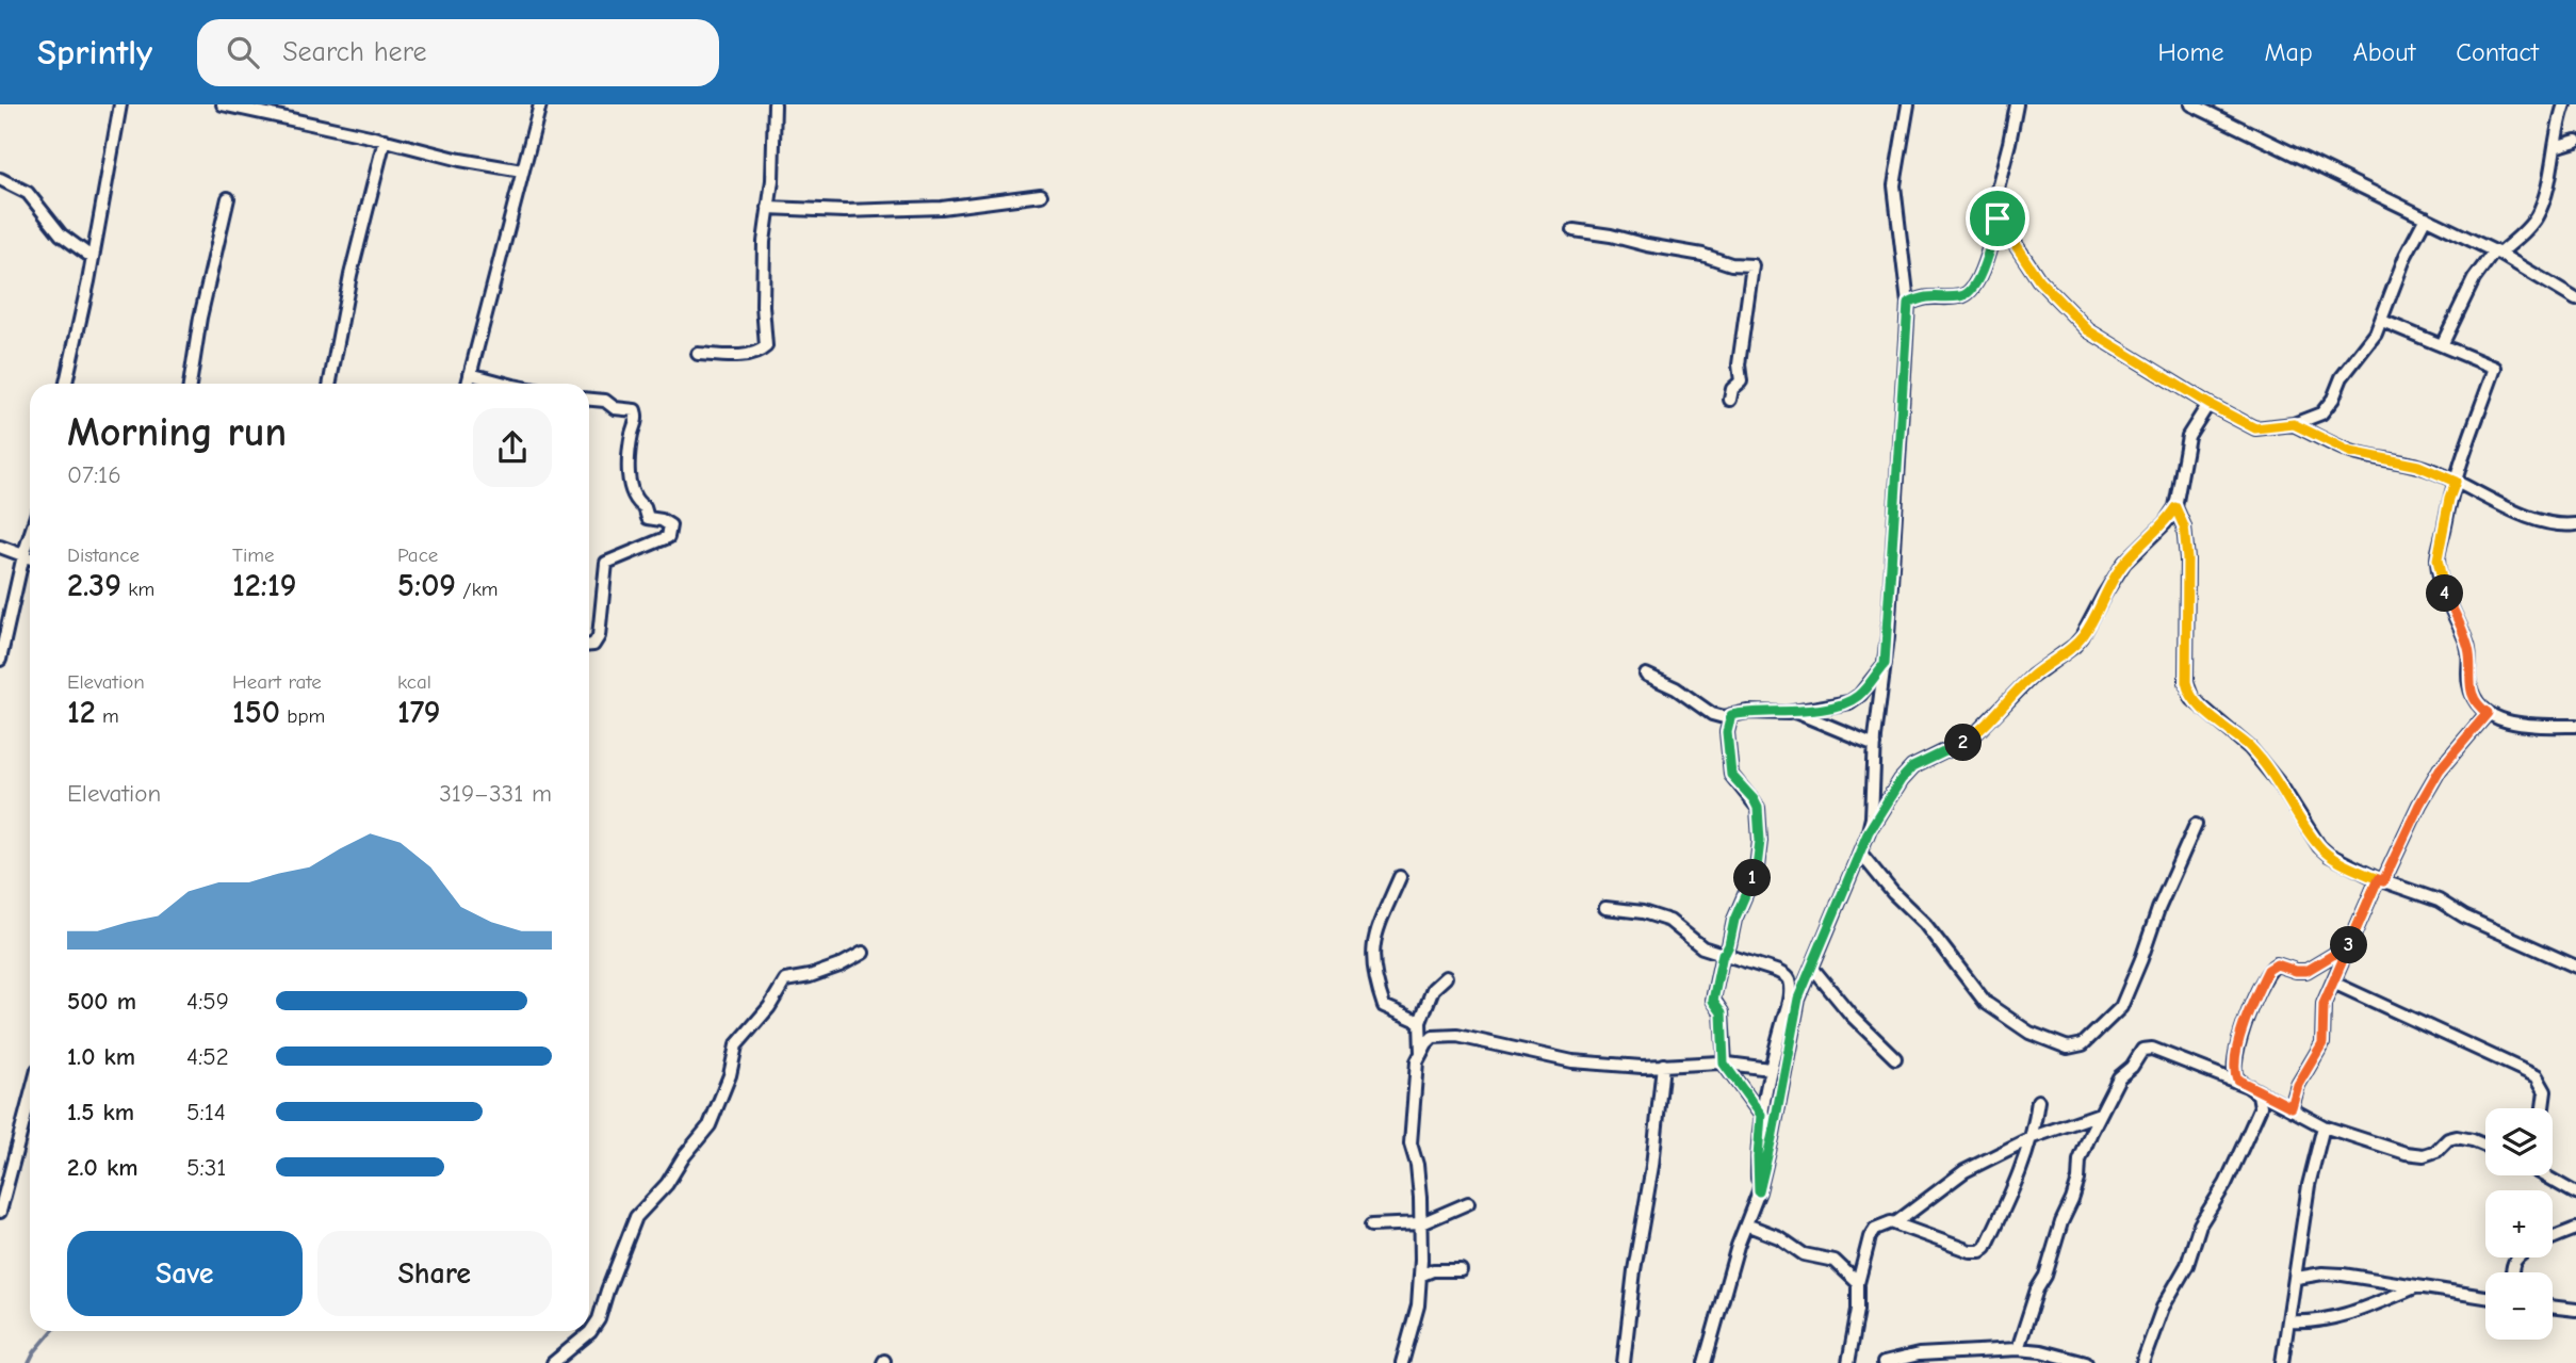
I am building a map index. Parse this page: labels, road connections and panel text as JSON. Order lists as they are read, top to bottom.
{
  "page": {
    "header": "Sprintly",
    "search": "Search here",
    "nav": [
      "Home",
      "Map",
      "About",
      "Contact"
    ],
    "heading": ["Morning run", "07:16"],
    "stats": [
      ["Distance", "2.39 km"],
      ["Time", "12:19"],
      ["Pace", "5:09 /km"],
      ["Elevation", "12 m"],
      ["Heart rate", "150 bpm"],
      ["kcal", "179"]
    ],
    "pins": [
      "4",
      "2",
      "1",
      "3"
    ],
    "chart": ["Elevation", "319–331 m"],
    "list": [
      {
        "name": "500 m",
        "note": "4:59"
      },
      {
        "name": "1.0 km",
        "note": "4:52"
      },
      {
        "name": "1.5 km",
        "note": "5:14"
      },
      {
        "name": "2.0 km",
        "note": "5:31"
      }
    ],
    "map_buttons": ["+", "−"],
    "buttons": ["Save", "Share"]
  }
}
